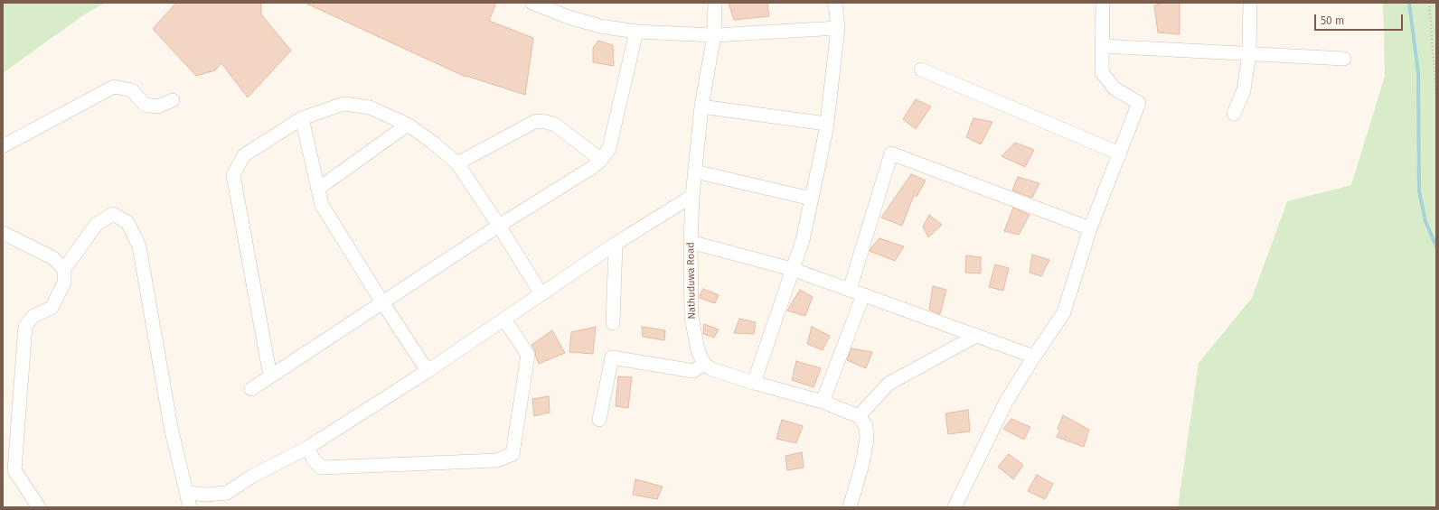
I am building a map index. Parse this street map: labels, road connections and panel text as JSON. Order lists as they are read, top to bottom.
{
  "streets": {
    "street": ["Nathuduwa Road"]
  },
  "scale_bar": "50 m"
}
